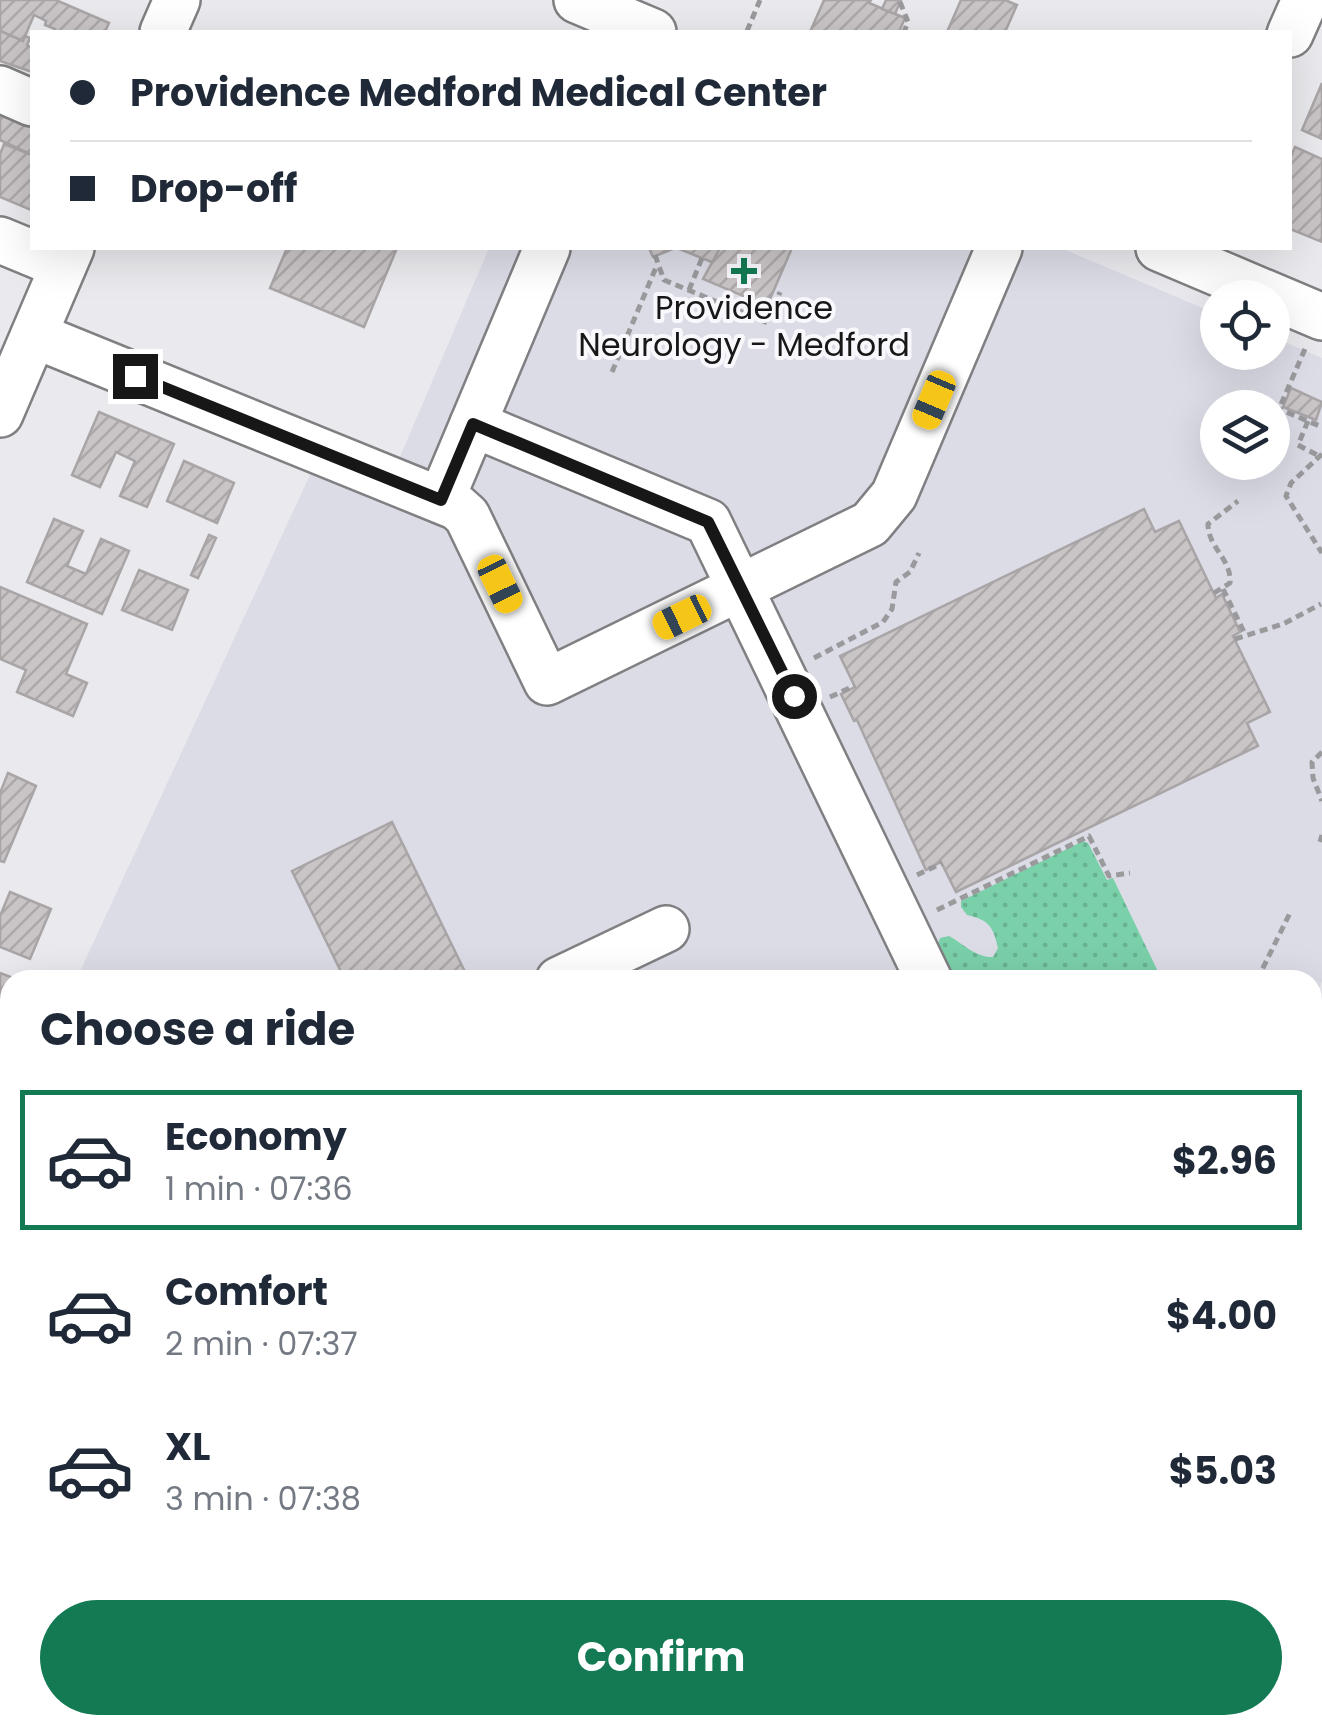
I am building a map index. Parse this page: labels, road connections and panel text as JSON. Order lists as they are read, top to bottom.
{
  "places": {
    "health": ["Providence Neurology - Medford"]
  },
  "page": {
    "banner": ["Providence Medford Medical Center", "Drop-off"],
    "heading": "Choose a ride",
    "list": [
      {
        "name": "Economy",
        "note": "1 min · 07:36",
        "value": "$2.96"
      },
      {
        "name": "Comfort",
        "note": "2 min · 07:37",
        "value": "$4.00"
      },
      {
        "name": "XL",
        "note": "3 min · 07:38",
        "value": "$5.03"
      }
    ],
    "buttons": "Confirm"
  }
}
